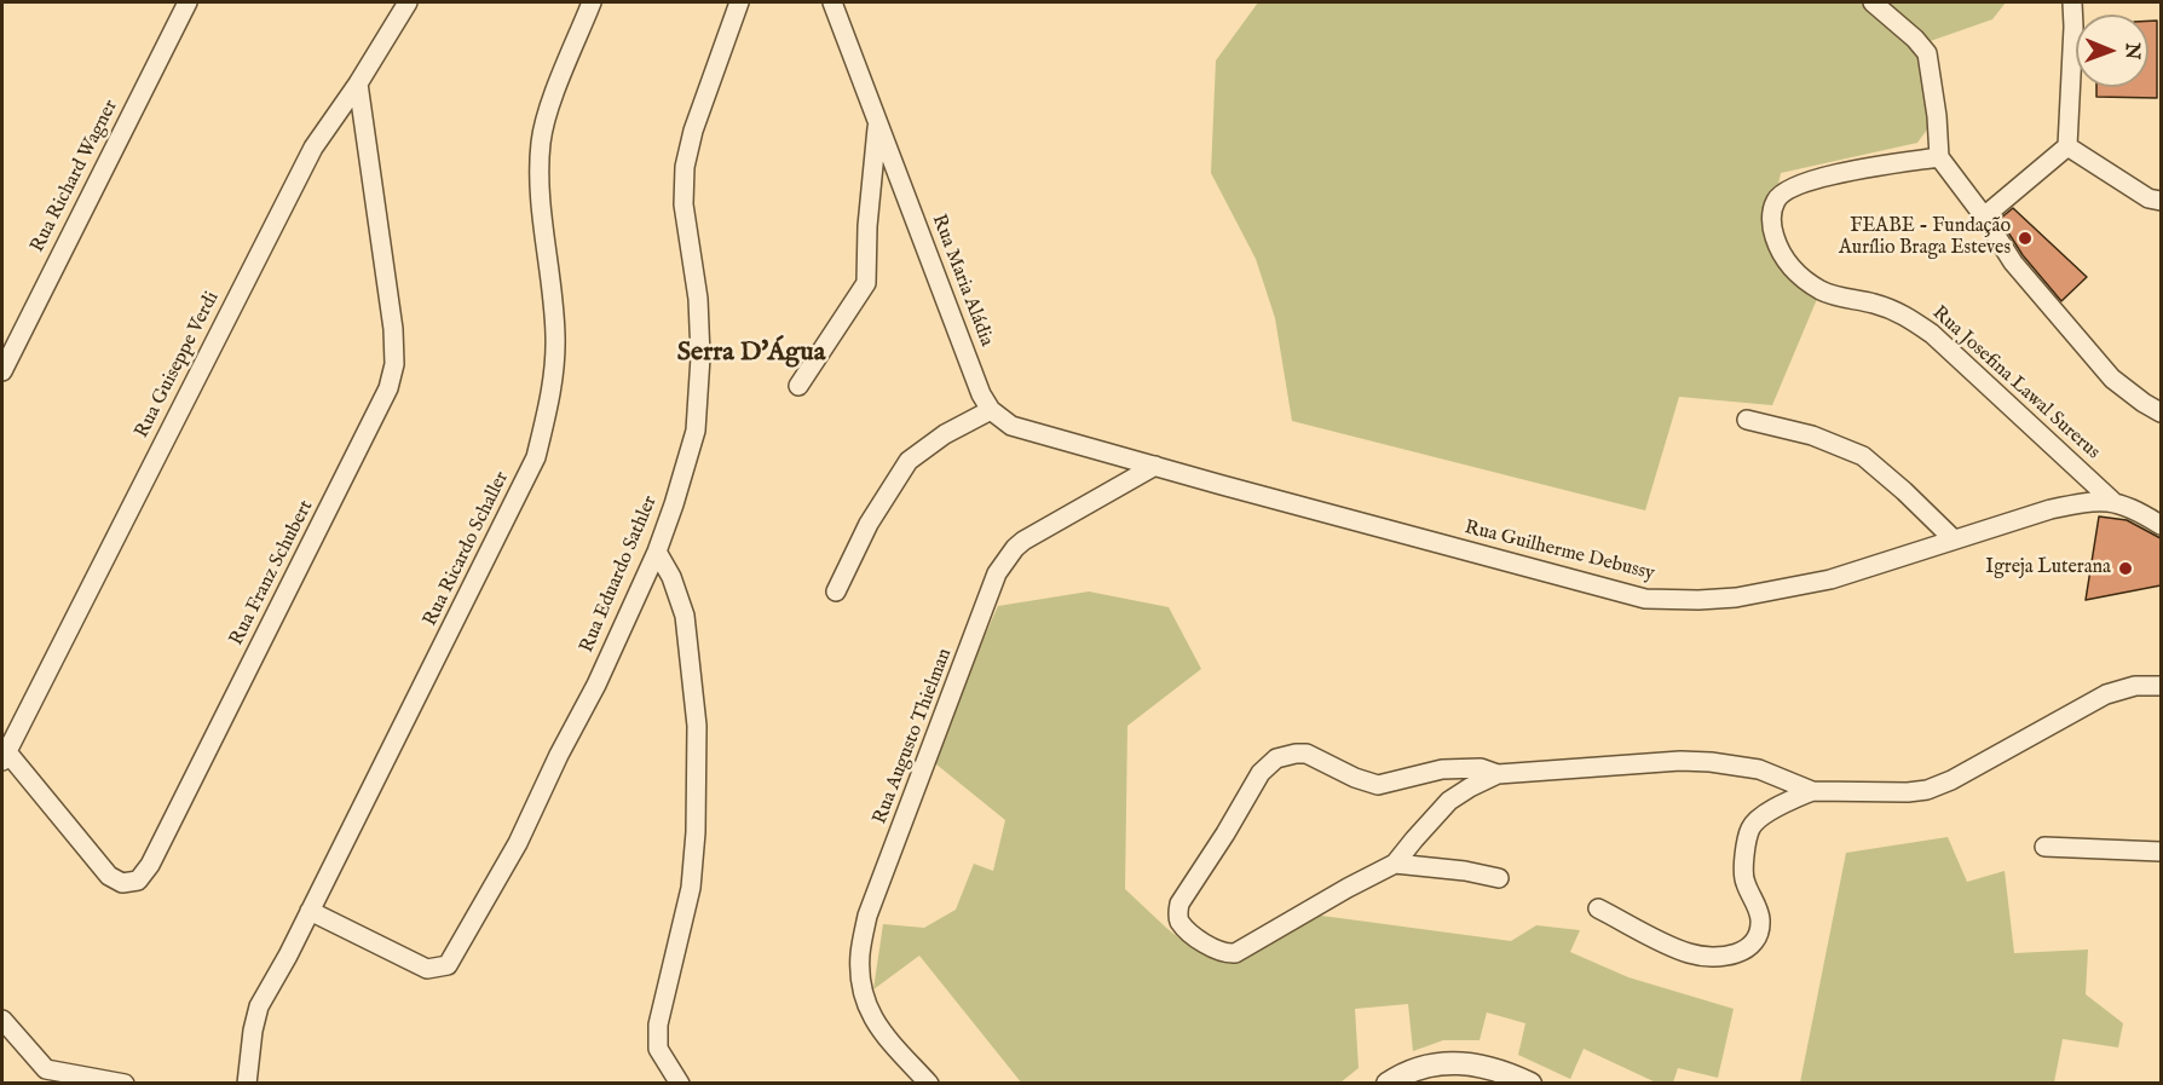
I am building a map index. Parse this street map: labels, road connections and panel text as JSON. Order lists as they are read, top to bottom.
{
  "streets": {
    "street": [
      "Rua Richard Wagner",
      "Rua Maria Aládia",
      "Rua Guiseppe Verdi",
      "Rua Josefina Lawal Surerus",
      "Rua Ricardo Schaller",
      "Rua Guilherme Debussy",
      "Rua Franz Schubert",
      "Rua Eduardo Sathler",
      "Rua Augusto Thielman"
    ]
  },
  "crossings": [
    ["Rua Guiseppe Verdi", "Rua Franz Schubert"],
    ["Rua Josefina Lawal Surerus", "Rua Guilherme Debussy"],
    ["Rua Ricardo Schaller", "Rua Eduardo Sathler"],
    ["Rua Guilherme Debussy", "Rua Augusto Thielman"]
  ],
  "districts": ["Serra D'Água"],
  "places": ["FEABE - Fundação Aurílio Braga Esteves", "Igreja Luterana"],
  "north": "right"
}
